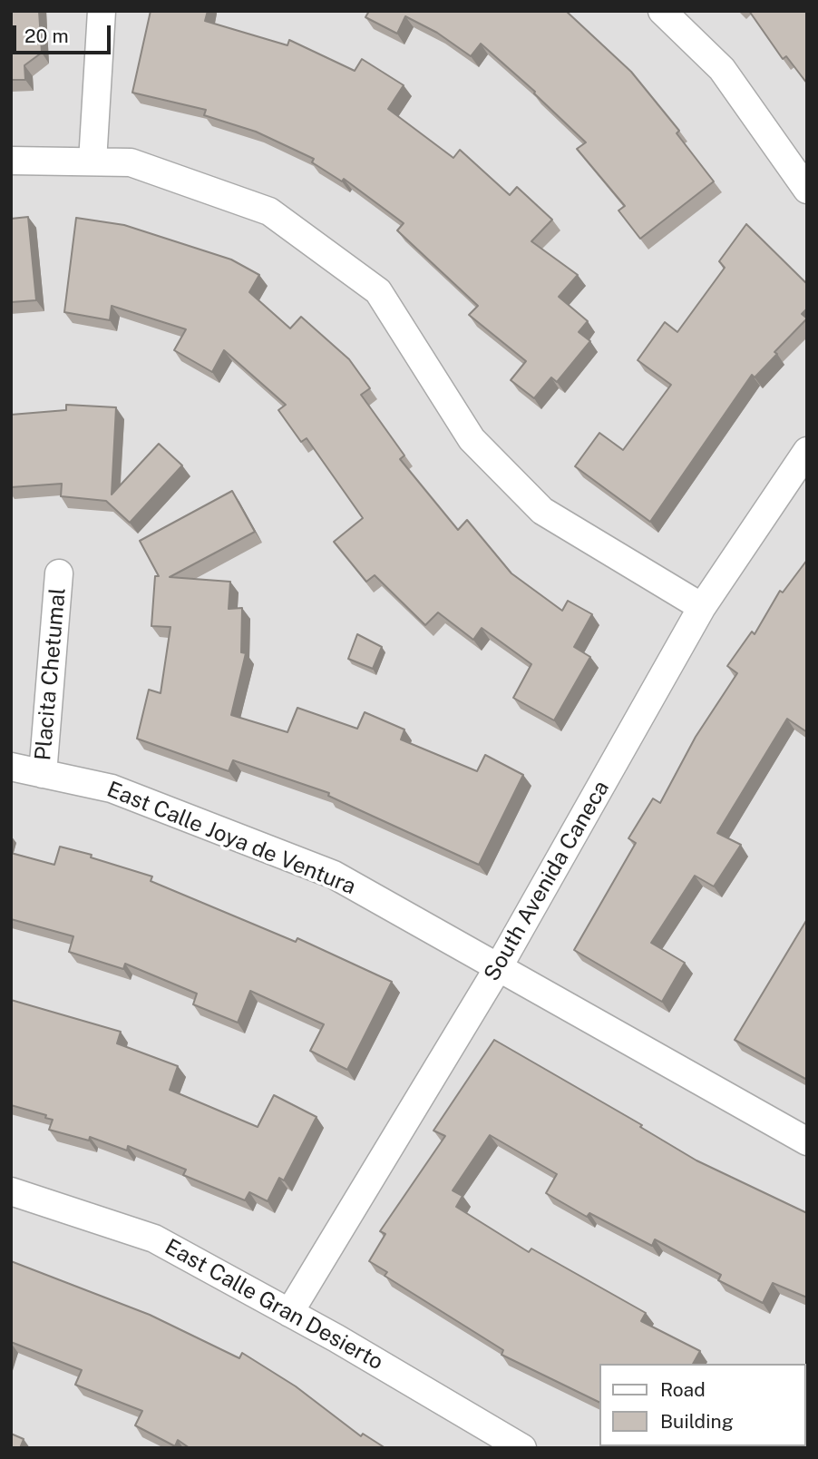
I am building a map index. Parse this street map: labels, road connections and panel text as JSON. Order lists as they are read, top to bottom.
{
  "streets": {
    "street": [
      "Placita Chetumal",
      "East Calle Joya de Ventura",
      "South Avenida Caneca",
      "East Calle Gran Desierto"
    ]
  },
  "crossings": [
    ["Placita Chetumal", "East Calle Joya de Ventura"],
    ["East Calle Joya de Ventura", "South Avenida Caneca"],
    ["South Avenida Caneca", "East Calle Gran Desierto"]
  ],
  "legend": ["Road", "Building"],
  "scale_bar": "20 m"
}
